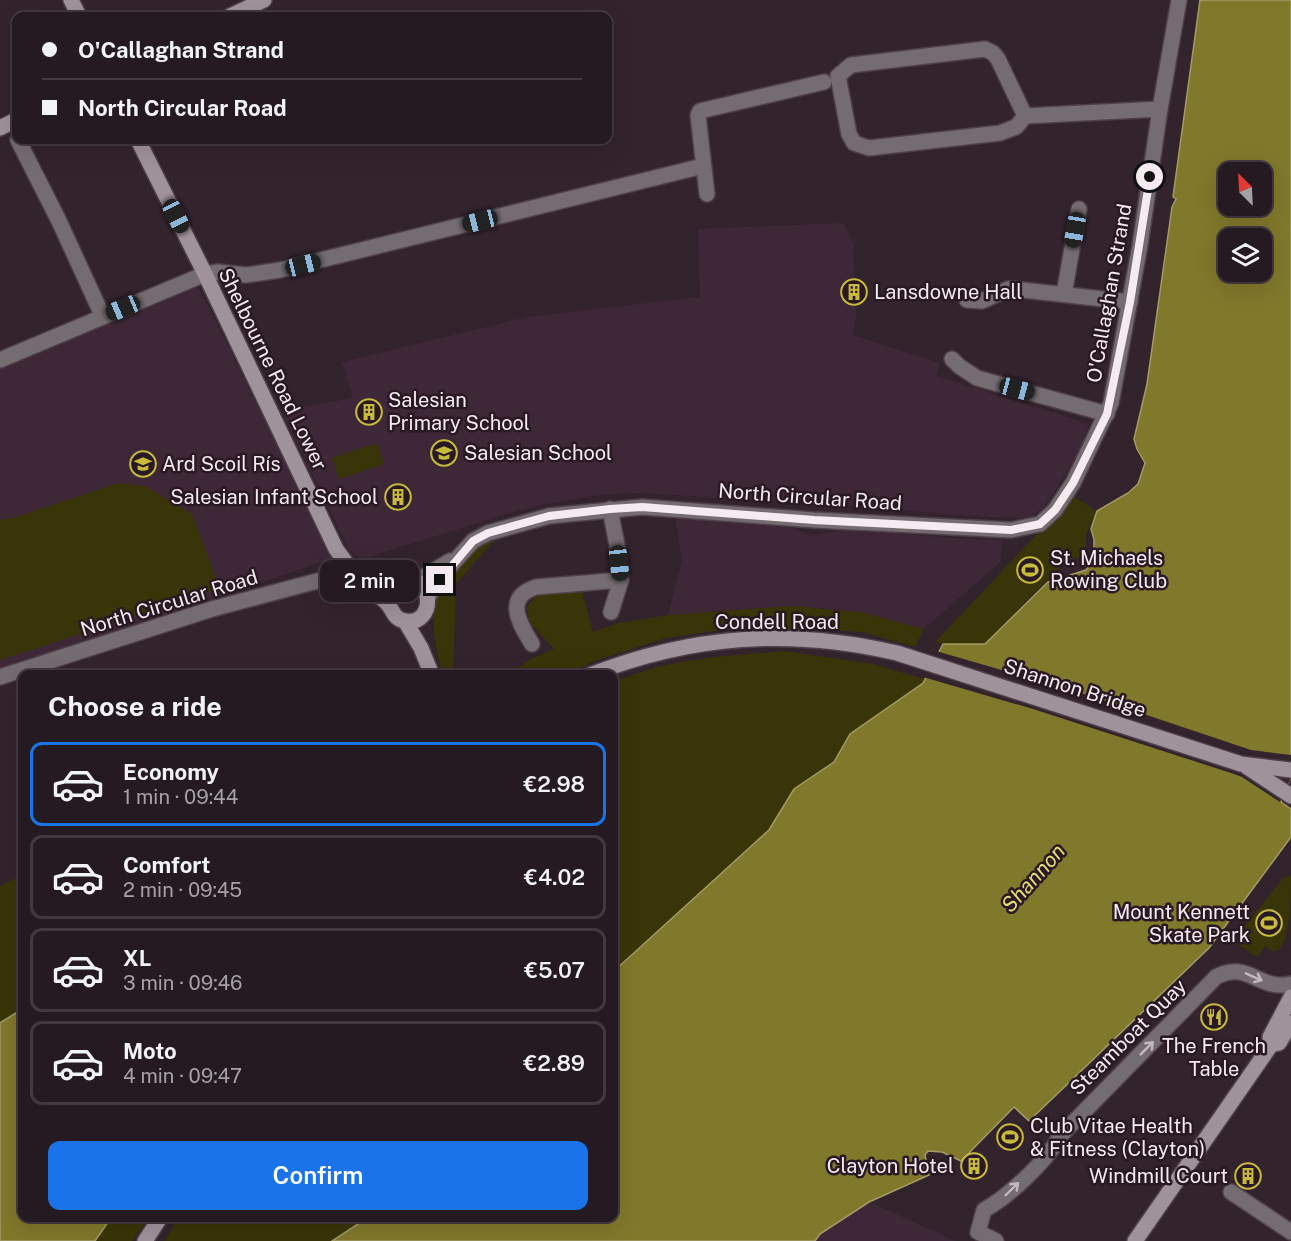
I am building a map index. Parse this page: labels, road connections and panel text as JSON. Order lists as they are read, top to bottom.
{
  "streets": {
    "main road": ["Shelbourne Road Lower", "Condell Road", "Shannon Bridge"],
    "street": ["O'Callaghan Strand", "North Circular Road", "Steamboat Quay"]
  },
  "crossings": [
    ["O'Callaghan Strand", "North Circular Road"],
    ["Shelbourne Road Lower", "North Circular Road"],
    ["Condell Road", "Shannon Bridge"]
  ],
  "one_way": ["Steamboat Quay"],
  "water": ["Shannon"],
  "places": {
    "building": [
      "Lansdowne Hall",
      "Salesian Primary School",
      "Salesian Infant School",
      "Clayton Hotel",
      "Windmill Court"
    ],
    "school or university": ["Salesian School", "Ard Scoil Rís"],
    "sports": ["St. Michaels Rowing Club", "Mount Kennett Skate Park", "Club Vitae Health & Fitness (Clayton)"],
    "restaurant": ["The French Table"]
  },
  "north": "top left",
  "page": {
    "banner": ["O'Callaghan Strand", "North Circular Road"],
    "bubble": "2 min",
    "heading": "Choose a ride",
    "list": [
      {
        "name": "Economy",
        "note": "1 min · 09:44",
        "value": "€2.98"
      },
      {
        "name": "Comfort",
        "note": "2 min · 09:45",
        "value": "€4.02"
      },
      {
        "name": "XL",
        "note": "3 min · 09:46",
        "value": "€5.07"
      },
      {
        "name": "Moto",
        "note": "4 min · 09:47",
        "value": "€2.89"
      }
    ],
    "buttons": "Confirm"
  }
}
